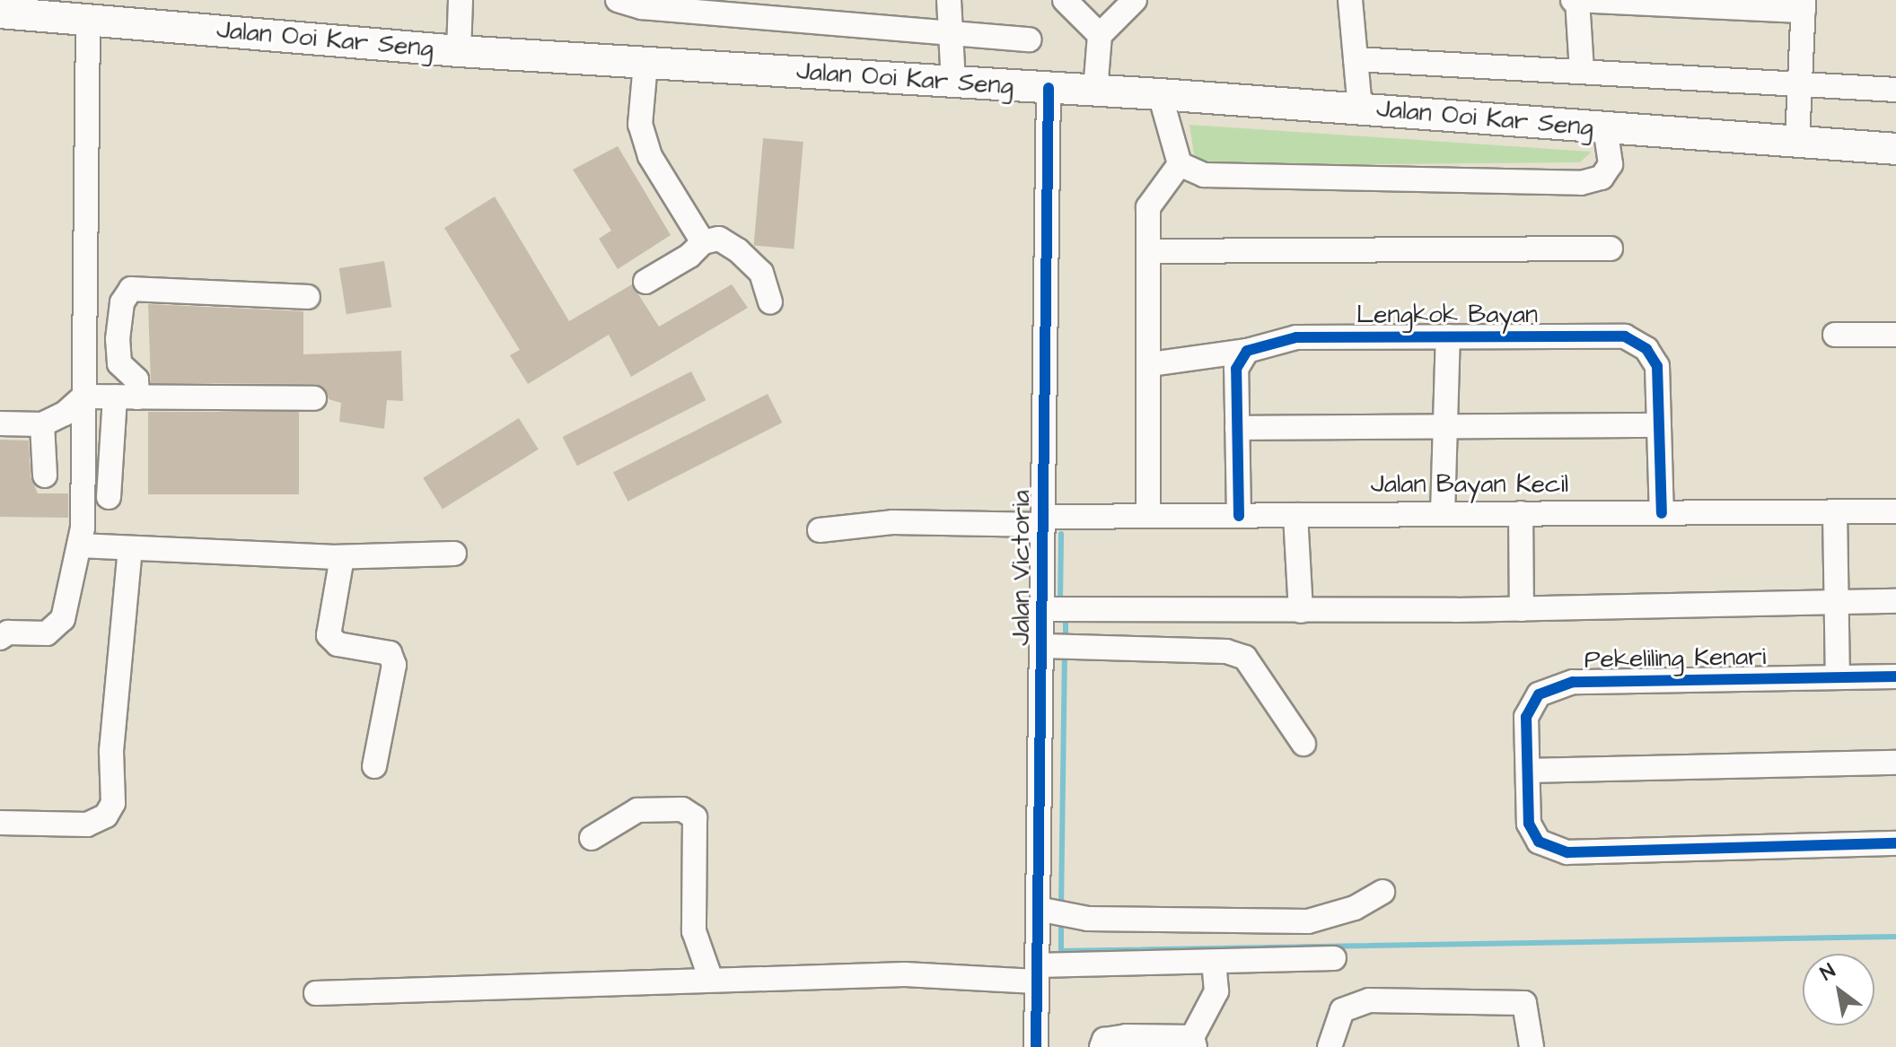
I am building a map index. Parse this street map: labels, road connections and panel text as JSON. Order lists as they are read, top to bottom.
{
  "streets": {
    "main road": ["Jalan Ooi Kar Seng"],
    "street": [
      "Lengkok Bayan",
      "Jalan Bayan Kecil",
      "Jalan Victoria",
      "Pekeliling Kenari"
    ]
  },
  "crossings": [
    ["Jalan Ooi Kar Seng", "Jalan Victoria"],
    ["Lengkok Bayan", "Jalan Bayan Kecil"],
    ["Jalan Bayan Kecil", "Jalan Victoria"]
  ],
  "north": "top left"
}
